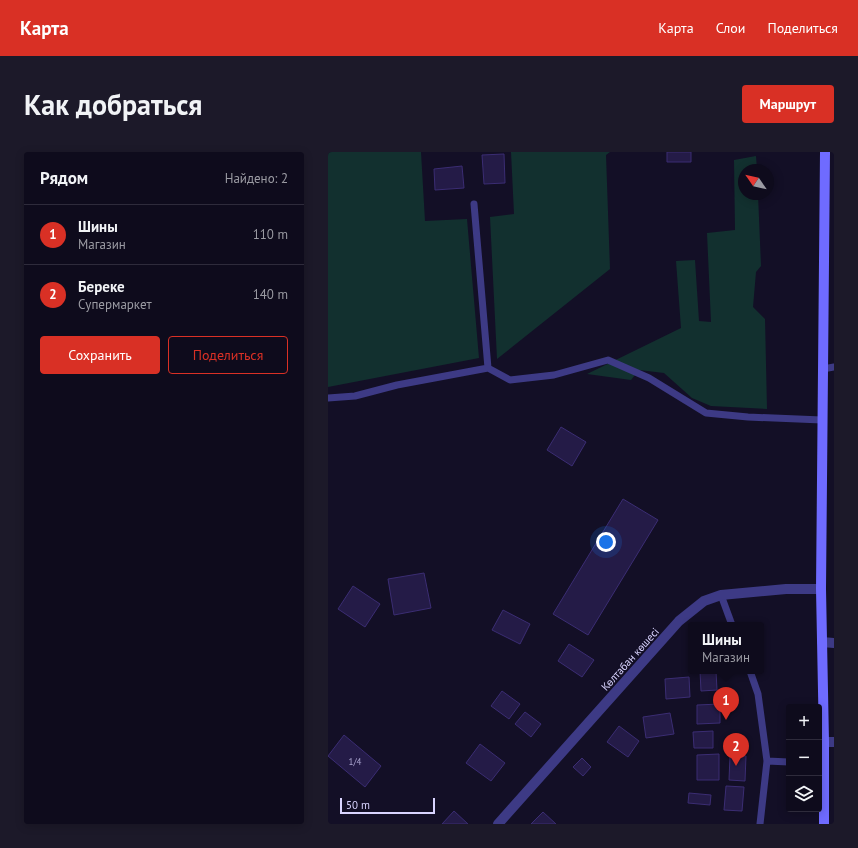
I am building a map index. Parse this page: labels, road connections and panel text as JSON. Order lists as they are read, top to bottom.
{
  "streets": {
    "street": ["Көлтабан көшесі"]
  },
  "house_numbers": ["1/4"],
  "scale_bar": "50 m",
  "north": "top left",
  "page": {
    "header": "Карта",
    "nav": ["Карта", "Слои", "Поделиться"],
    "buttons": [
      "Маршрут",
      ["Сохранить", "Поделиться"]
    ],
    "title": "Как добраться",
    "heading": ["Рядом", "Найдено: 2"],
    "list": [
      {
        "mark": "1",
        "name": "Шины",
        "note": "Магазин",
        "value": "110 m"
      },
      {
        "mark": "2",
        "name": "Береке",
        "note": "Супермаркет",
        "value": "140 m"
      }
    ],
    "popup": ["Шины", "Магазин"],
    "pins": ["1", "2"],
    "map_buttons": ["+", "−"],
    "scale": "50 m"
  }
}
